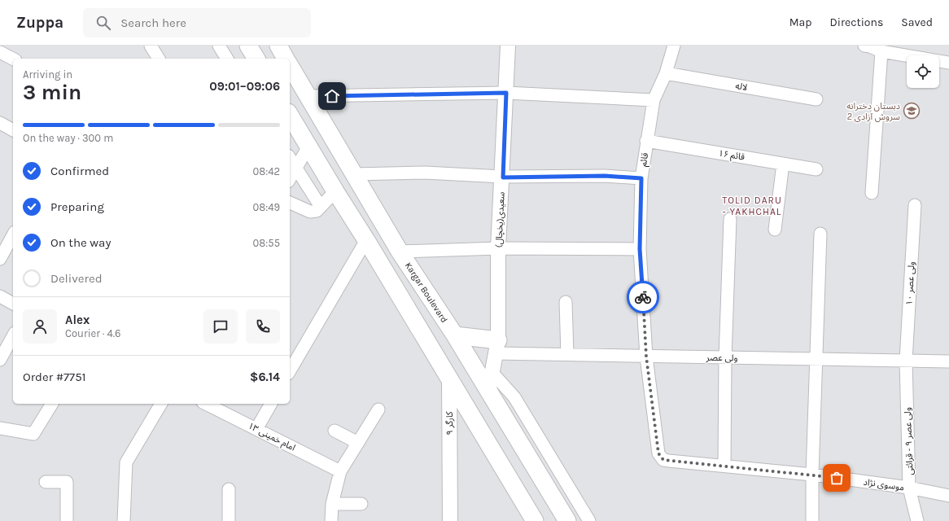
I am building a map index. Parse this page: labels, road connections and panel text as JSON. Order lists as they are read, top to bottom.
{
  "streets": {
    "main road": ["Kargar Boulevard"],
    "street": [
      "لاله",
      "قائم ۱۶",
      "قائم",
      "سعیدی(یخچال)",
      "ولی عصر ۱۰",
      "ولی عصر",
      "کارگر ۹",
      "امام خمینی ۱۳",
      "ولی عصر ۹ - قرائتی",
      "موسوی نژاد"
    ]
  },
  "crossings": [
    ["لاله", "قائم"],
    ["قائم ۱۶", "قائم"],
    ["قائم", "ولی عصر"],
    ["قائم", "موسوی نژاد"],
    ["سعیدی(یخچال)", "Kargar Boulevard"],
    ["سعیدی(یخچال)", "ولی عصر"],
    ["ولی عصر ۱۰", "ولی عصر"],
    ["ولی عصر ۱۰", "ولی عصر ۹ - قرائتی"],
    ["ولی عصر", "ولی عصر ۹ - قرائتی"],
    ["ولی عصر ۹ - قرائتی", "موسوی نژاد"]
  ],
  "districts": ["TOLID DARU - YAKHCHAL"],
  "places": {
    "school or university": ["دبستان دخترانه سروش آزادی 2"]
  },
  "page": {
    "header": "Zuppa",
    "search": "Search here",
    "nav": ["Map", "Directions", "Saved"],
    "heading": ["3 min", "Arriving in", "09:01–09:06"],
    "panel": [
      "Alex",
      "Courier · 4.6",
      "Order #7751",
      "$6.14"
    ],
    "bar": "On the way · 300 m",
    "list": [
      ["Confirmed", "08:42"],
      ["Preparing", "08:49"],
      ["On the way", "08:55"],
      "Delivered"
    ]
  }
}
